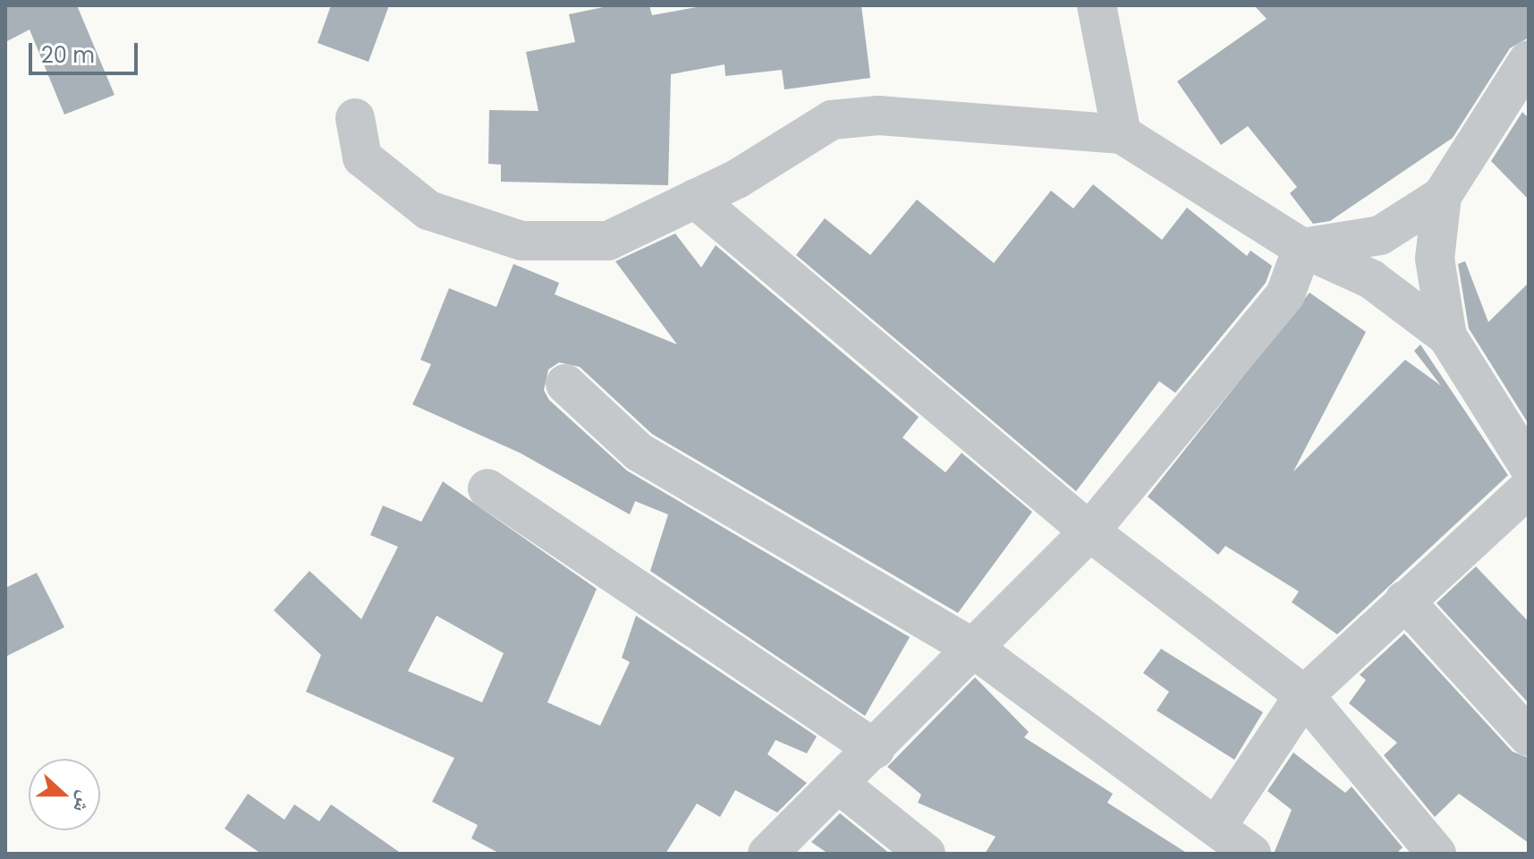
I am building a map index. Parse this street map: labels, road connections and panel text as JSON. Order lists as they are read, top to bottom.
{
  "scale_bar": "20 m",
  "north": "right"
}
